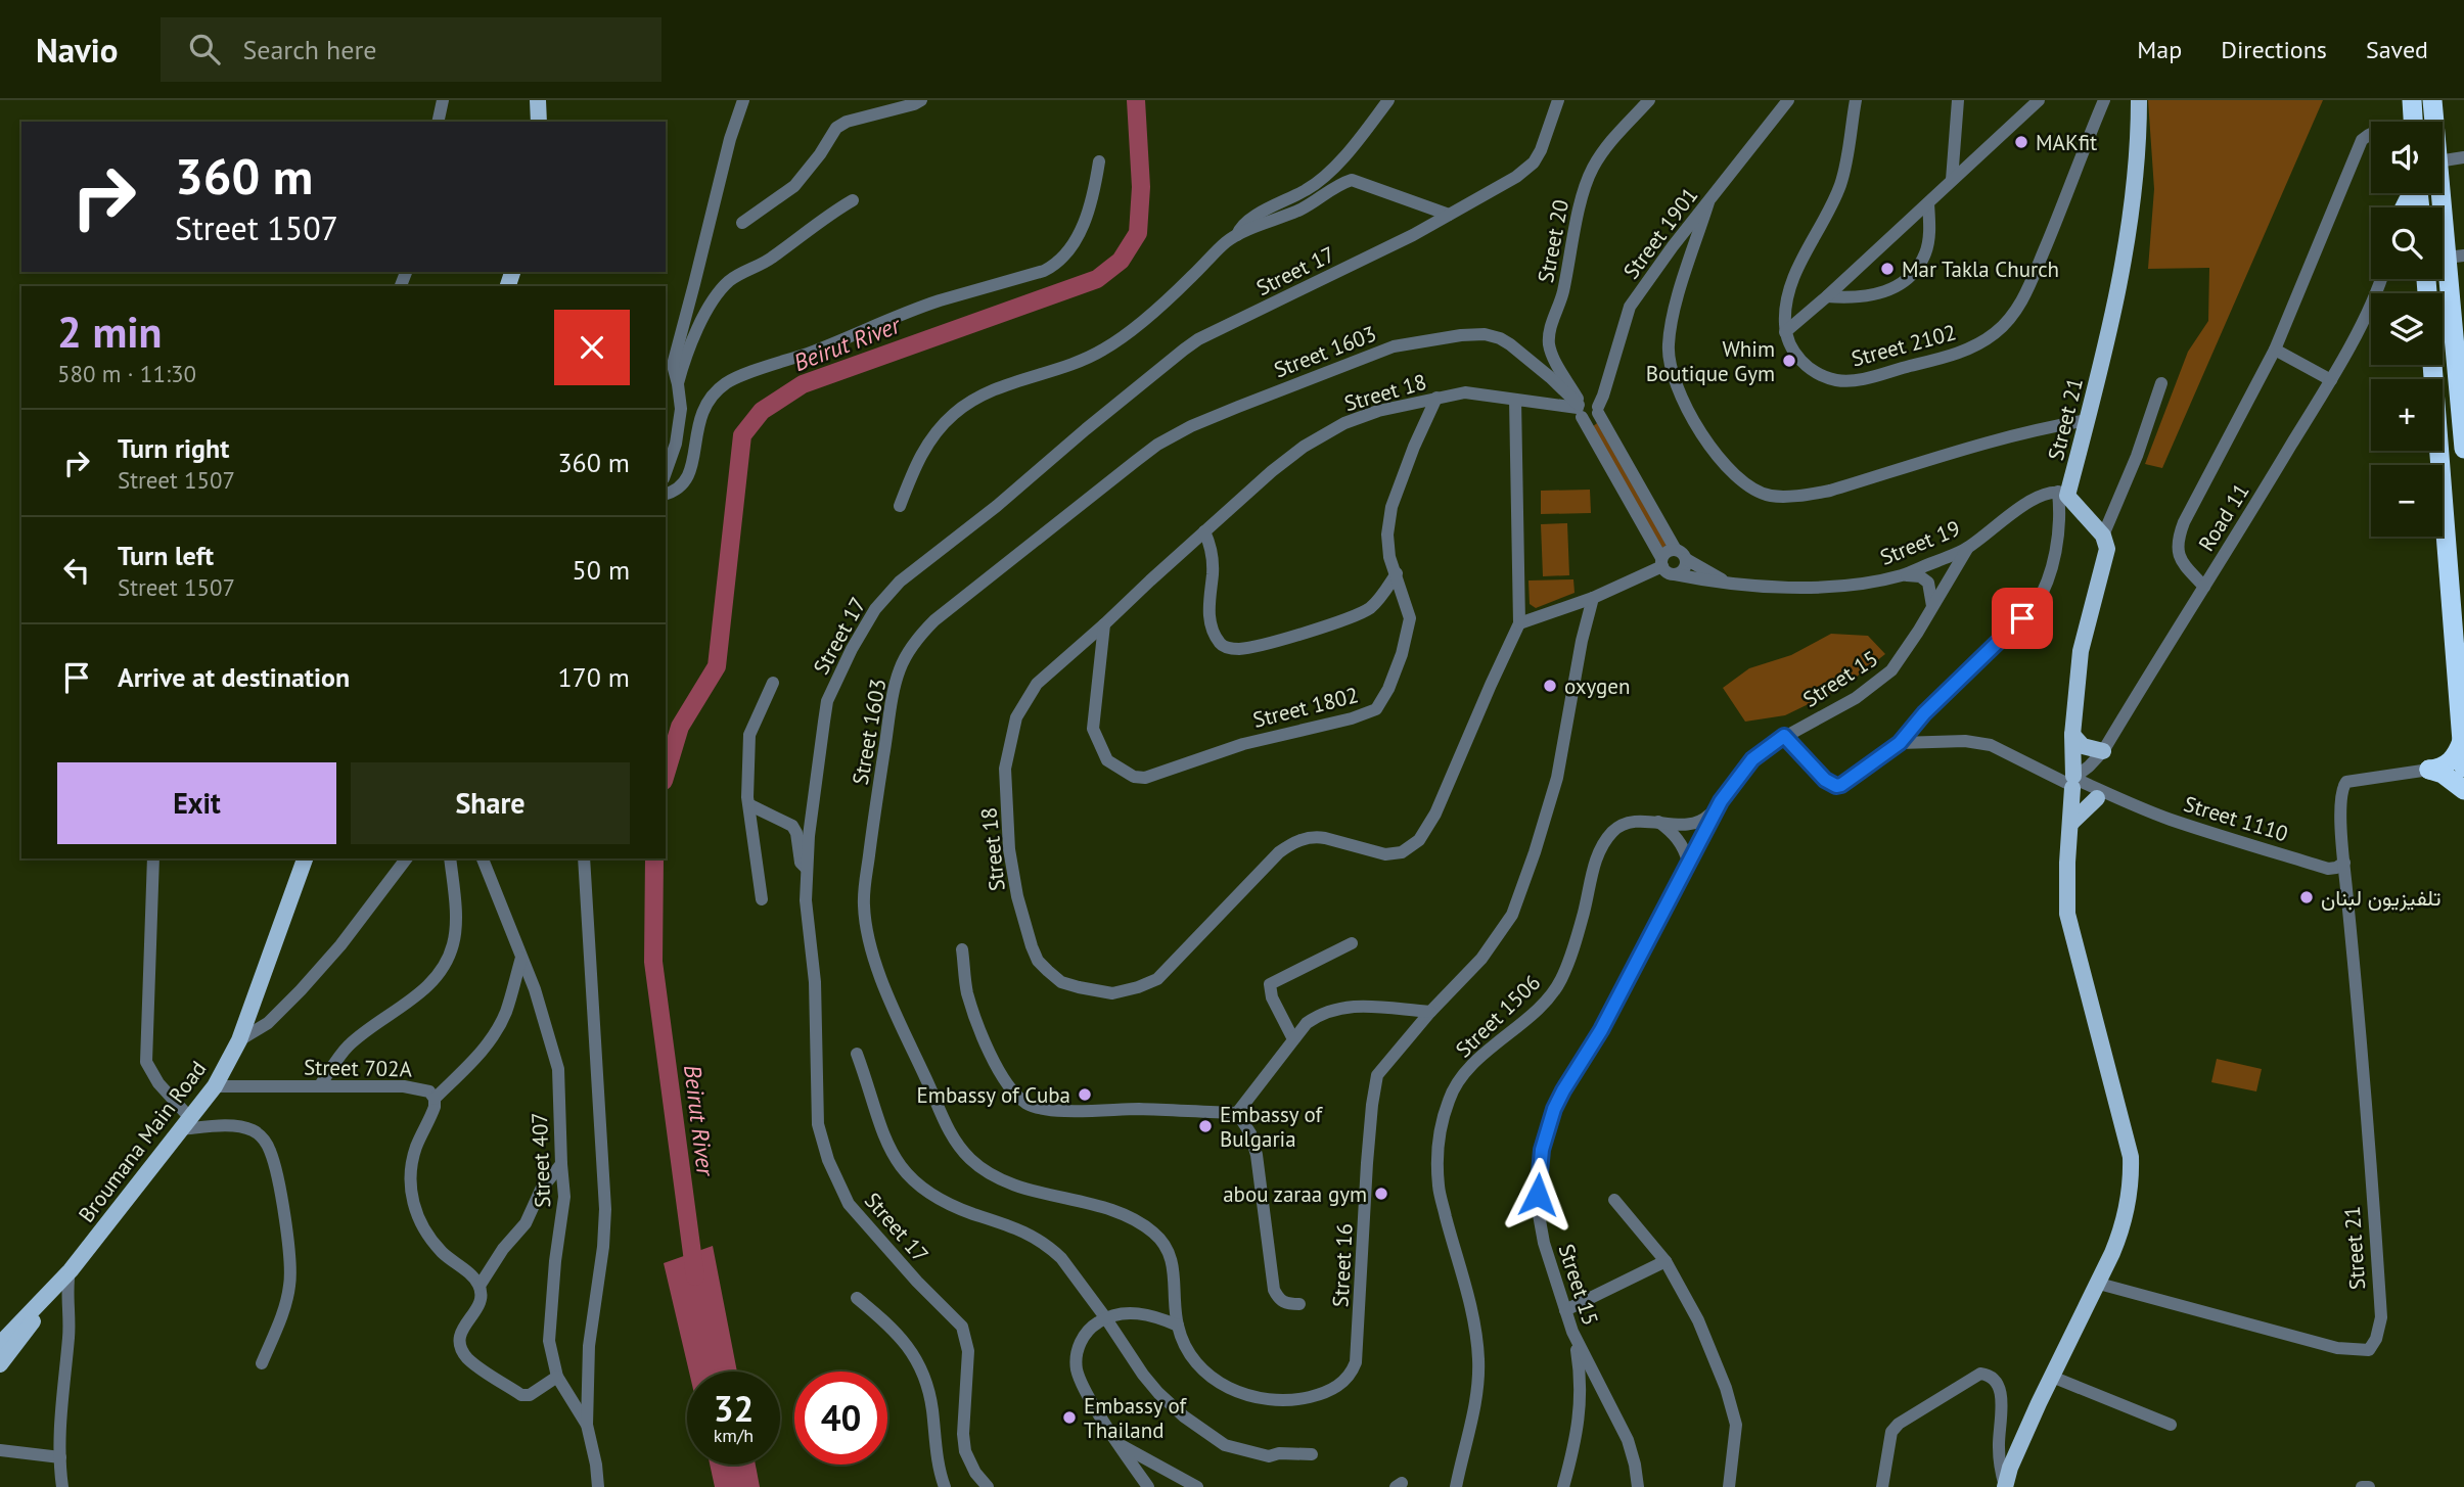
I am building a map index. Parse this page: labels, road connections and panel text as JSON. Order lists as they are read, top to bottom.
{
  "streets": {
    "main road": ["Street 21", "Broumana Main Road"],
    "street": [
      "Street 1901",
      "Street 20",
      "Street 17",
      "Street 2102",
      "Street 1603",
      "Street 18",
      "Road 11",
      "Street 19",
      "Street 15",
      "Street 1802",
      "Street 1110",
      "Street 1506",
      "Street 702A",
      "Street 407",
      "Street 16"
    ]
  },
  "crossings": [
    ["Street 1901", "Street 18"],
    ["Street 20", "Street 1603"],
    ["Street 20", "Street 18"],
    ["Street 20", "Street 19"],
    ["Street 1603", "Street 18"],
    ["Street 1603", "Street 16"],
    ["Street 18", "Street 1802"],
    ["Street 21", "Street 19"],
    ["Street 21", "Street 1110"],
    ["Road 11", "Street 1110"],
    ["Street 19", "Street 15"],
    ["Street 15", "Street 1506"],
    ["Street 702A", "Broumana Main Road"]
  ],
  "water": ["Beirut River"],
  "places": [
    "MAKfit",
    "Mar Takla Church",
    "Whim Boutique Gym",
    "oxygen",
    "تلفيزيون لبنان",
    "Embassy of Cuba",
    "Embassy of Bulgaria",
    "abou zaraa gym",
    "Embassy of Thailand"
  ],
  "page": {
    "header": "Navio",
    "search": "Search here",
    "nav": ["Map", "Directions", "Saved"],
    "map_buttons": ["+", "−"],
    "turn": ["360 m", "Street 1507"],
    "heading": ["2 min", "580 m · 11:30"],
    "list": [
      {
        "name": "Turn right",
        "note": "Street 1507",
        "value": "360 m"
      },
      {
        "name": "Turn left",
        "note": "Street 1507",
        "value": "50 m"
      },
      {
        "name": "Arrive at destination",
        "value": "170 m"
      }
    ],
    "buttons": ["Exit", "Share"],
    "speed": "32 km/h",
    "limit": "40"
  }
}
